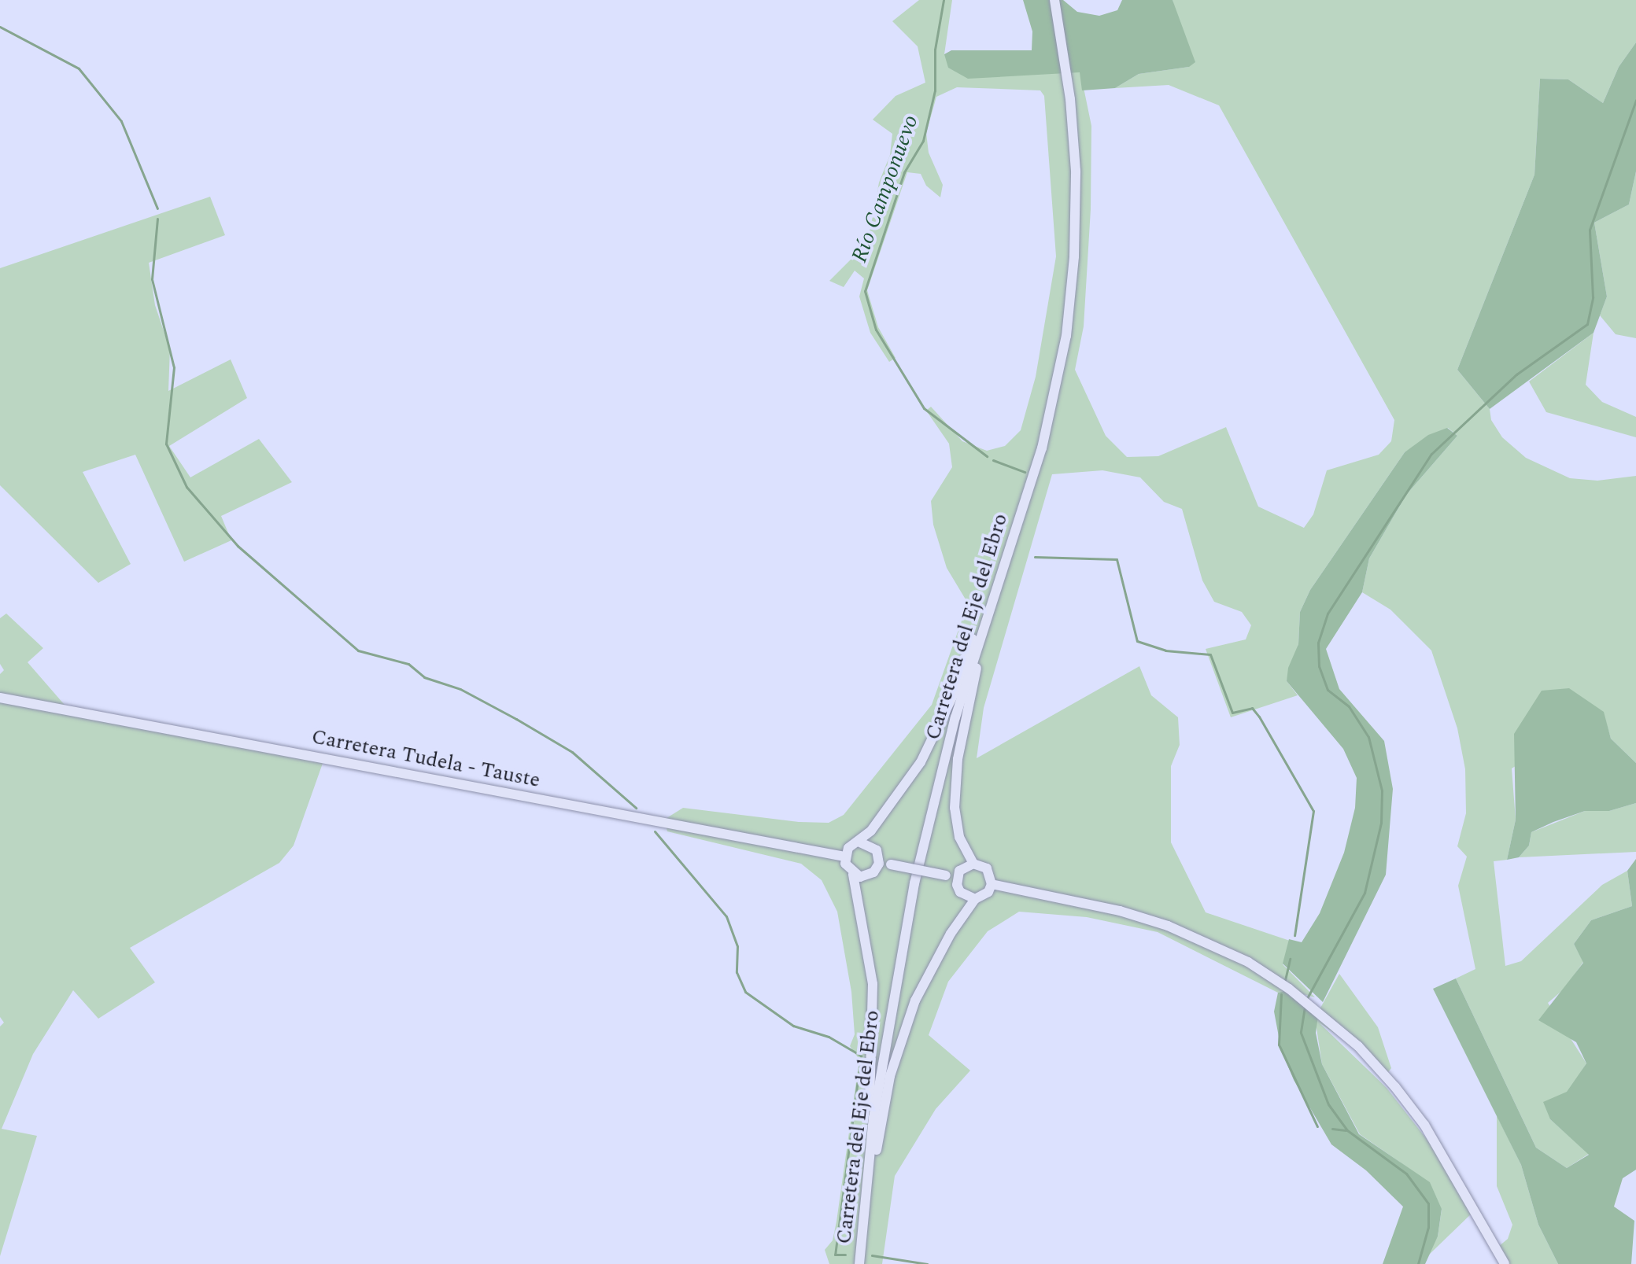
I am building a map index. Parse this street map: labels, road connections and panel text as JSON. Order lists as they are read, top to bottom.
{
  "streets": {
    "main road": ["Carretera del Eje del Ebro", "Carretera Tudela - Tauste"]
  },
  "water": ["Río Camponuevo"]
}
